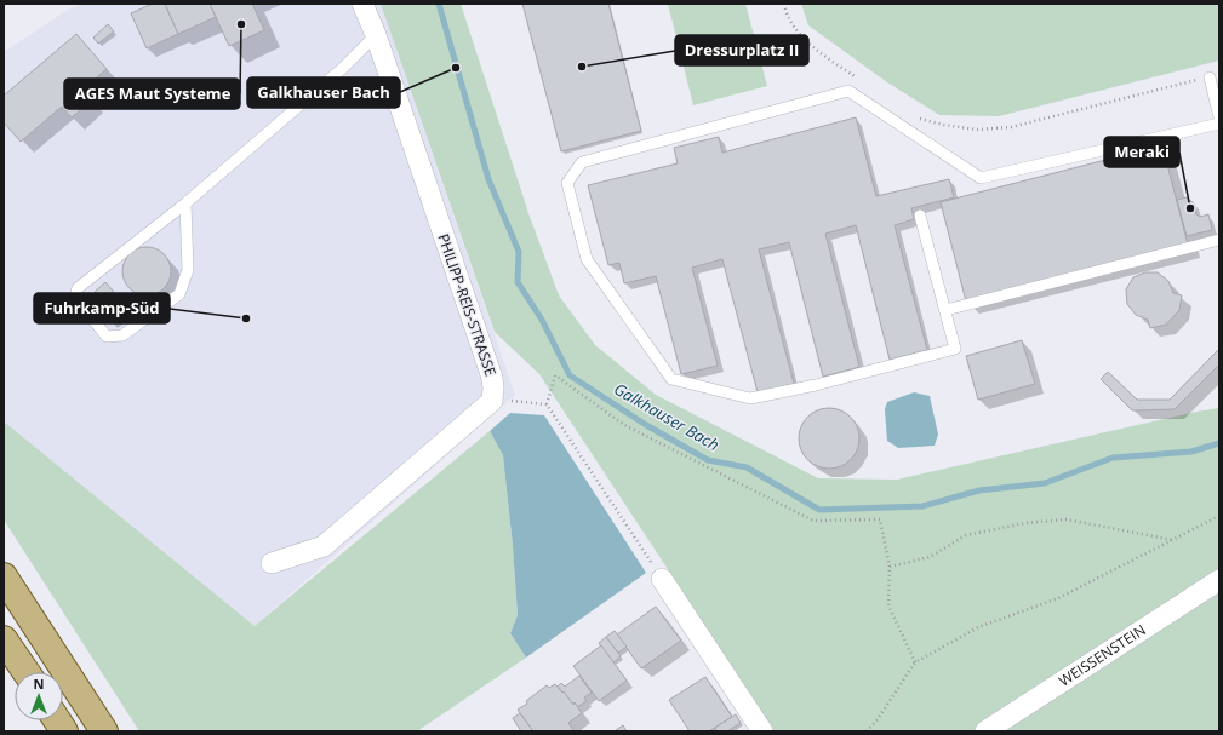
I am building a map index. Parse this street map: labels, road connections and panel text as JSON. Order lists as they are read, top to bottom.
{
  "streets": {
    "street": ["PHILIPP-REIS-STRASSE", "WEISSENSTEIN"]
  },
  "water": ["Galkhauser Bach"],
  "places": [
    "AGES Maut Systeme",
    "Dressurplatz II",
    "Galkhauser Bach",
    "Meraki",
    "Fuhrkamp-Süd"
  ],
  "north": "top"
}
